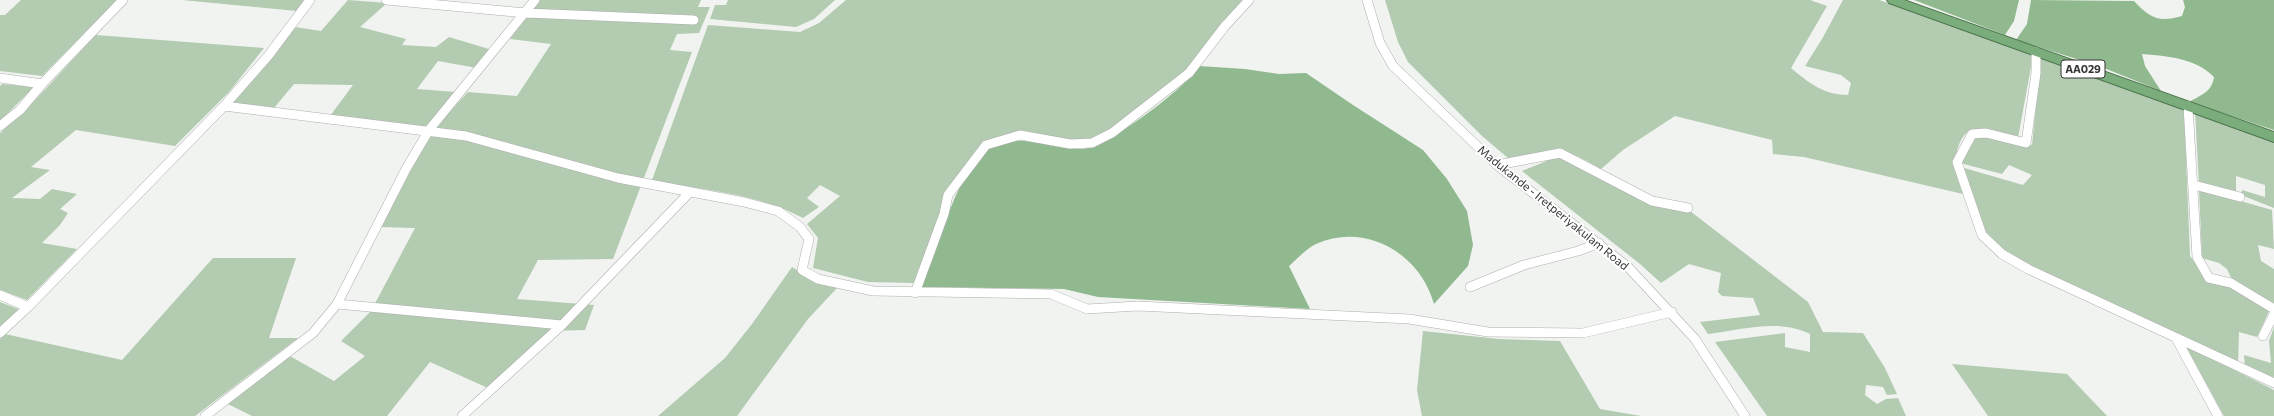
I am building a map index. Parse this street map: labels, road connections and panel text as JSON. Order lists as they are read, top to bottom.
{
  "streets": {
    "highway": ["AA029"],
    "street": ["Madukande - Iretperiyakulam Road"]
  }
}
